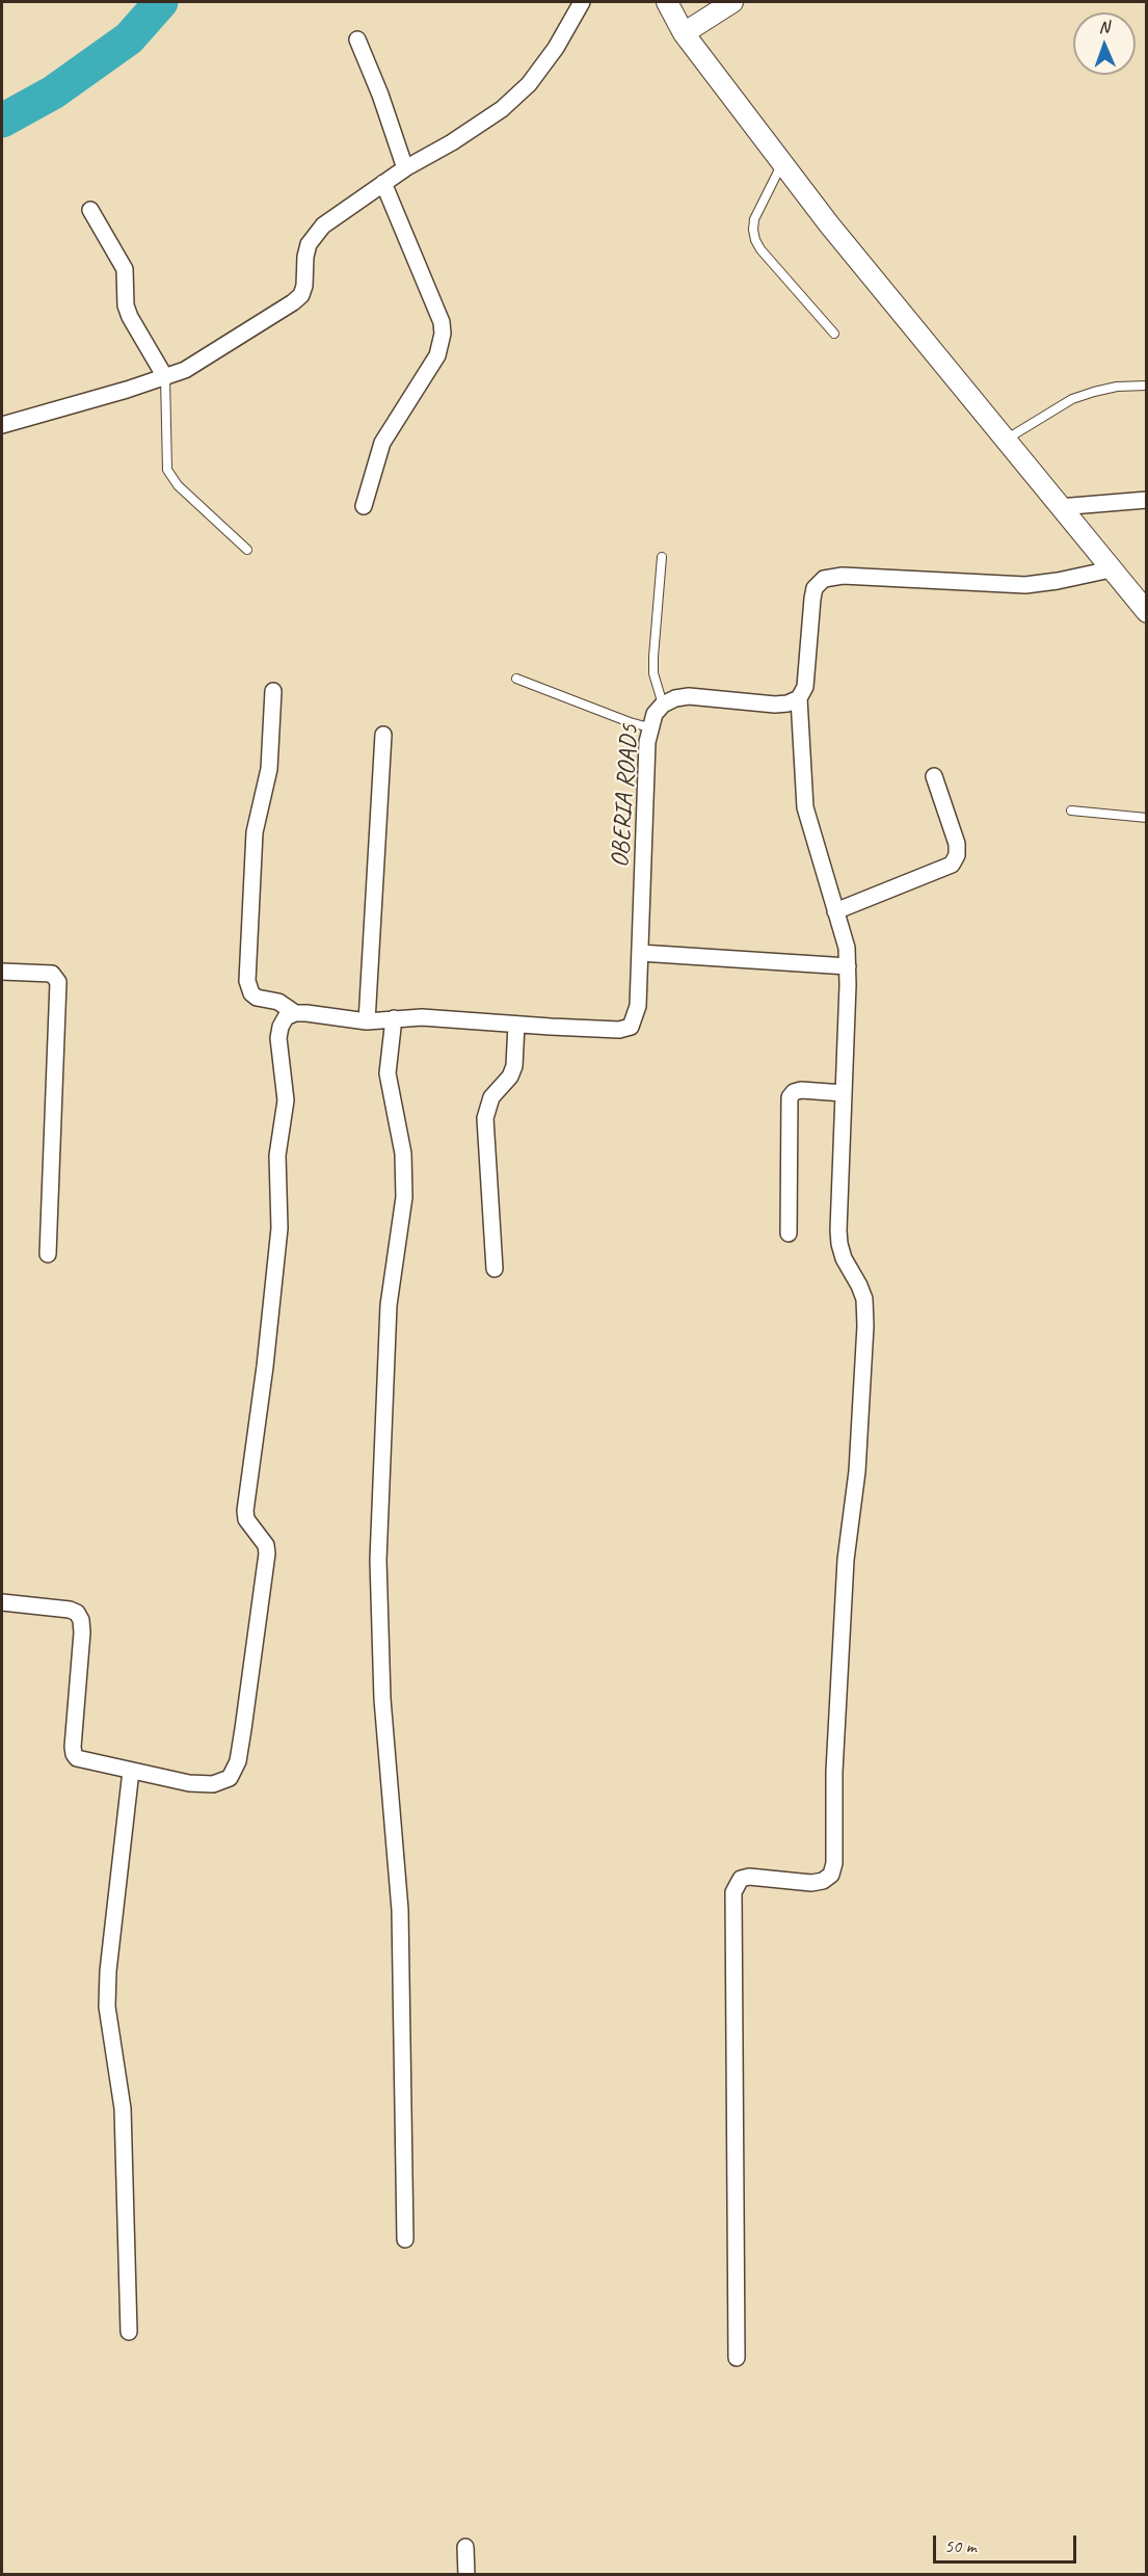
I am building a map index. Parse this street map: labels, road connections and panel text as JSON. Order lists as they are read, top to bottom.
{
  "streets": {
    "street": ["OBERIA ROAD5"]
  },
  "scale_bar": "50 m",
  "north": "top"
}
